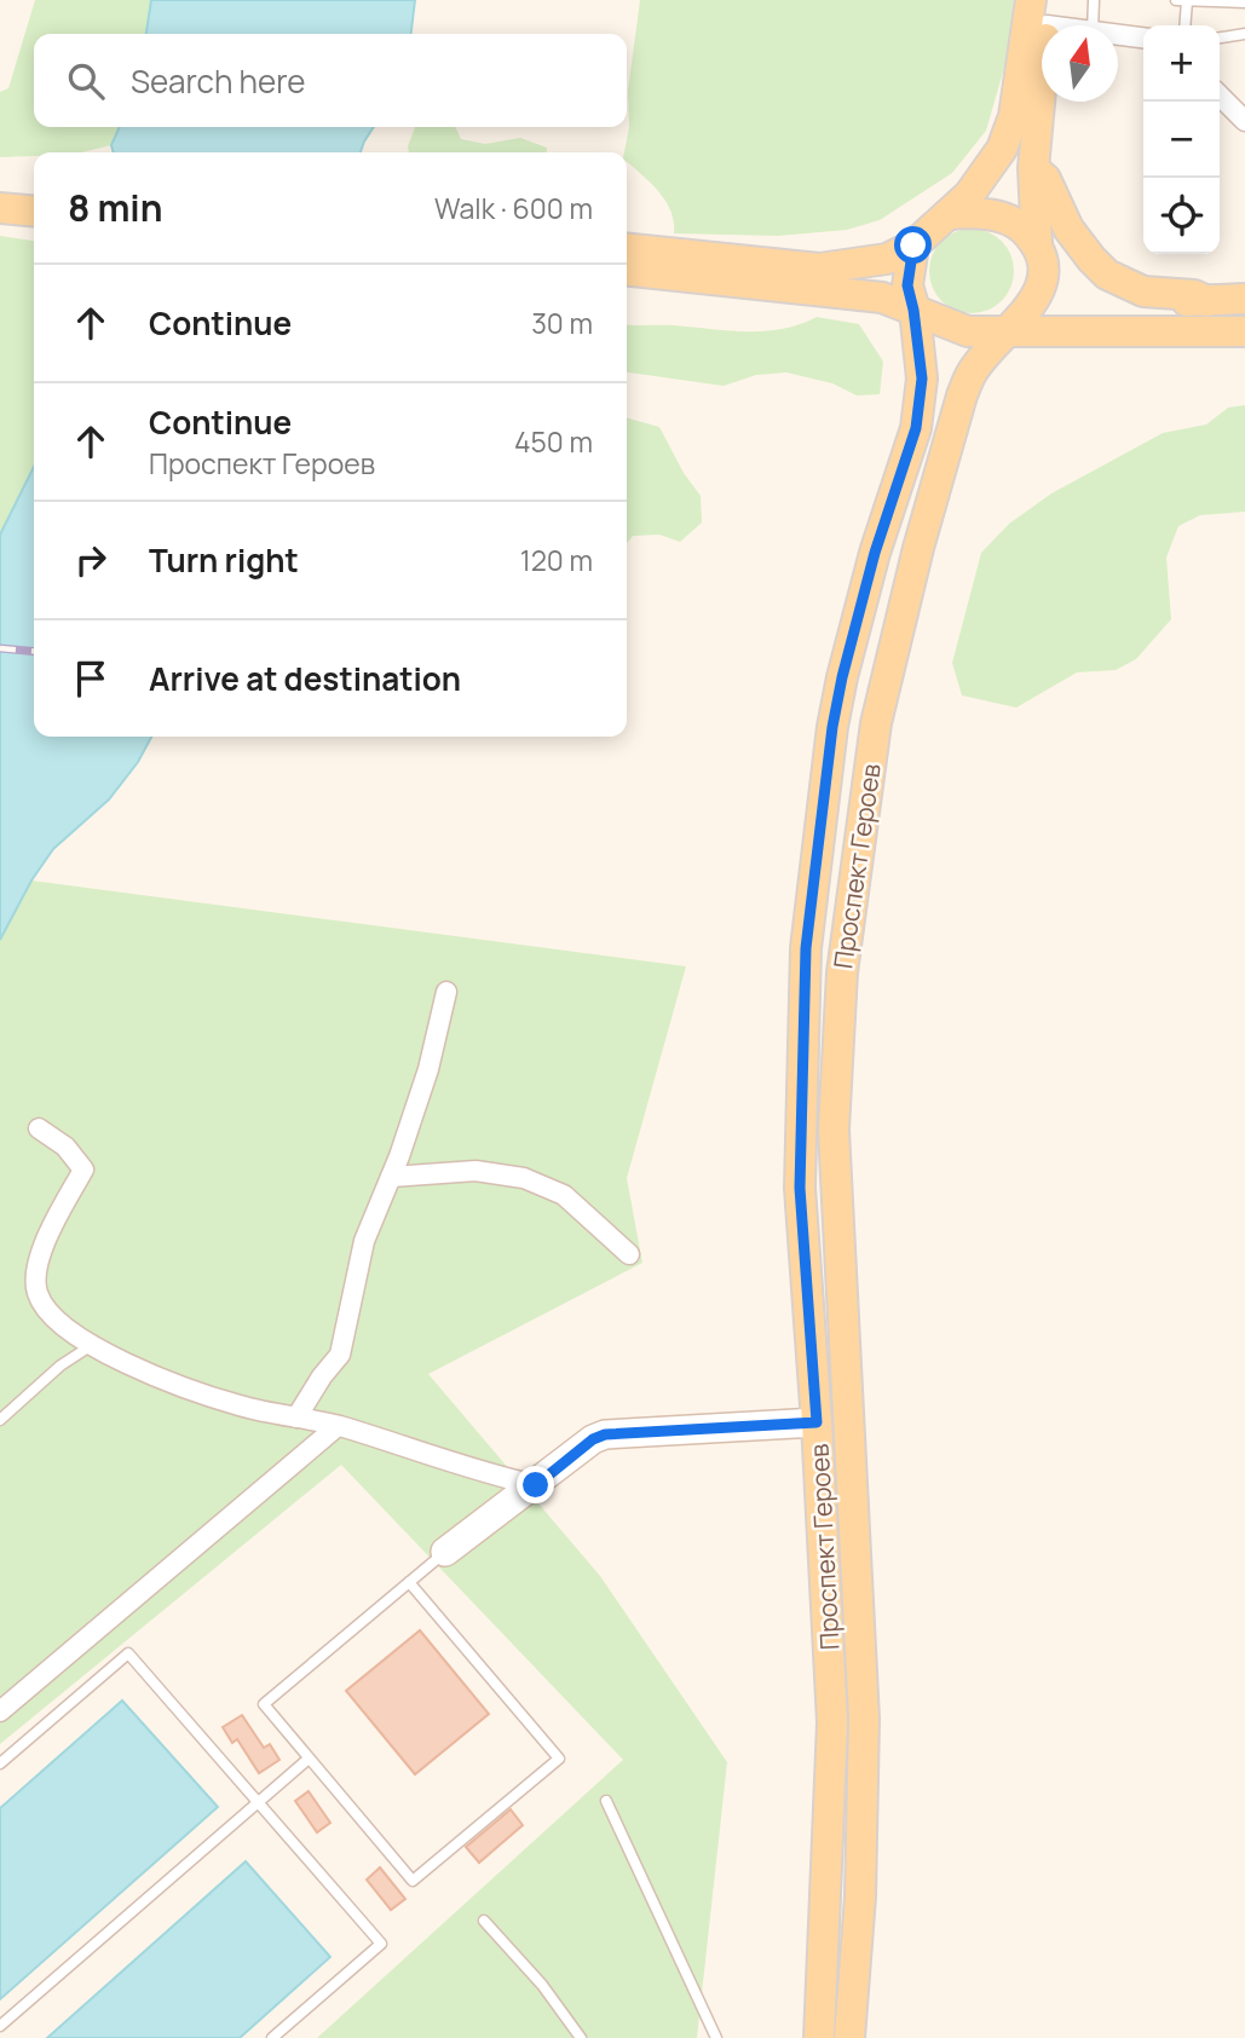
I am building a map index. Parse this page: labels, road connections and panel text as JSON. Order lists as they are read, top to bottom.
{
  "streets": {
    "main road": ["Проспект Героев"]
  },
  "north": "top",
  "page": {
    "map_buttons": ["+", "−"],
    "search": "Search here",
    "heading": ["8 min", "Walk · 600 m"],
    "list": [
      ["Continue", "30 m"],
      ["Continue", "Проспект Героев", "450 m"],
      ["Turn right", "120 m"],
      "Arrive at destination"
    ]
  }
}
